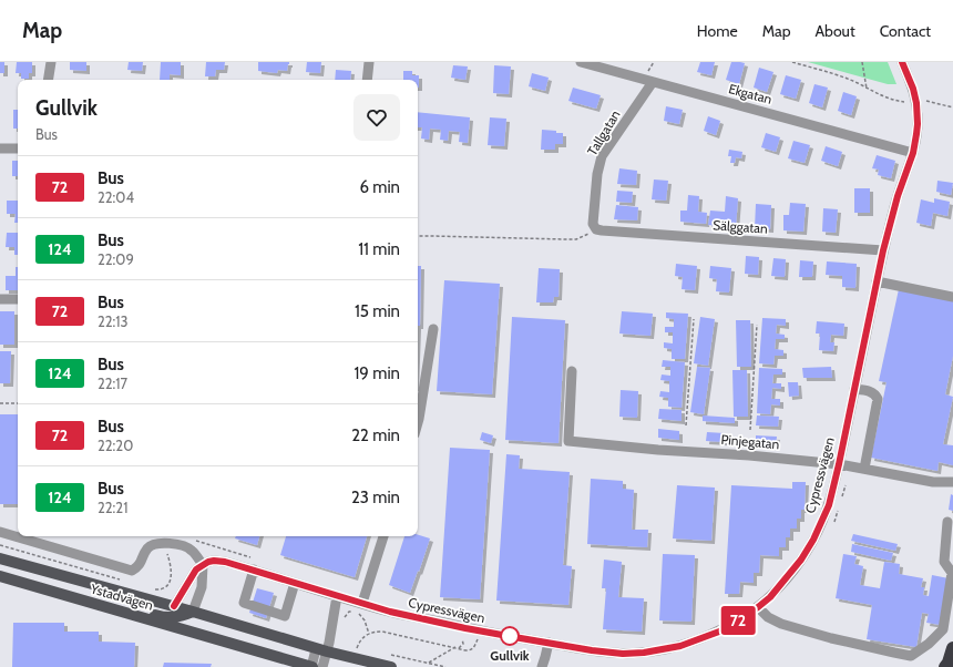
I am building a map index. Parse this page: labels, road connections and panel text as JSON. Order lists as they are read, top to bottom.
{
  "streets": {
    "main road": ["Ystadvägen"],
    "street": [
      "Ekgatan",
      "Tallgatan",
      "Sälggatan",
      "Pinjegatan",
      "Cypressvägen"
    ]
  },
  "crossings": [
    ["Ekgatan", "Tallgatan"],
    ["Ekgatan", "Cypressvägen"],
    ["Tallgatan", "Sälggatan"],
    ["Sälggatan", "Cypressvägen"],
    ["Pinjegatan", "Cypressvägen"]
  ],
  "places": ["Gullvik"],
  "lines": ["bus line 72"],
  "page": {
    "header": "Map",
    "nav": [
      "Home",
      "Map",
      "About",
      "Contact"
    ],
    "on_map": "72",
    "heading": ["Gullvik", "Bus"],
    "list": [
      {
        "mark": "72",
        "name": "Bus",
        "note": "22:04",
        "value": "6 min"
      },
      {
        "mark": "124",
        "name": "Bus",
        "note": "22:09",
        "value": "11 min"
      },
      {
        "mark": "72",
        "name": "Bus",
        "note": "22:13",
        "value": "15 min"
      },
      {
        "mark": "124",
        "name": "Bus",
        "note": "22:17",
        "value": "19 min"
      },
      {
        "mark": "72",
        "name": "Bus",
        "note": "22:20",
        "value": "22 min"
      },
      {
        "mark": "124",
        "name": "Bus",
        "note": "22:21",
        "value": "23 min"
      }
    ]
  }
}
